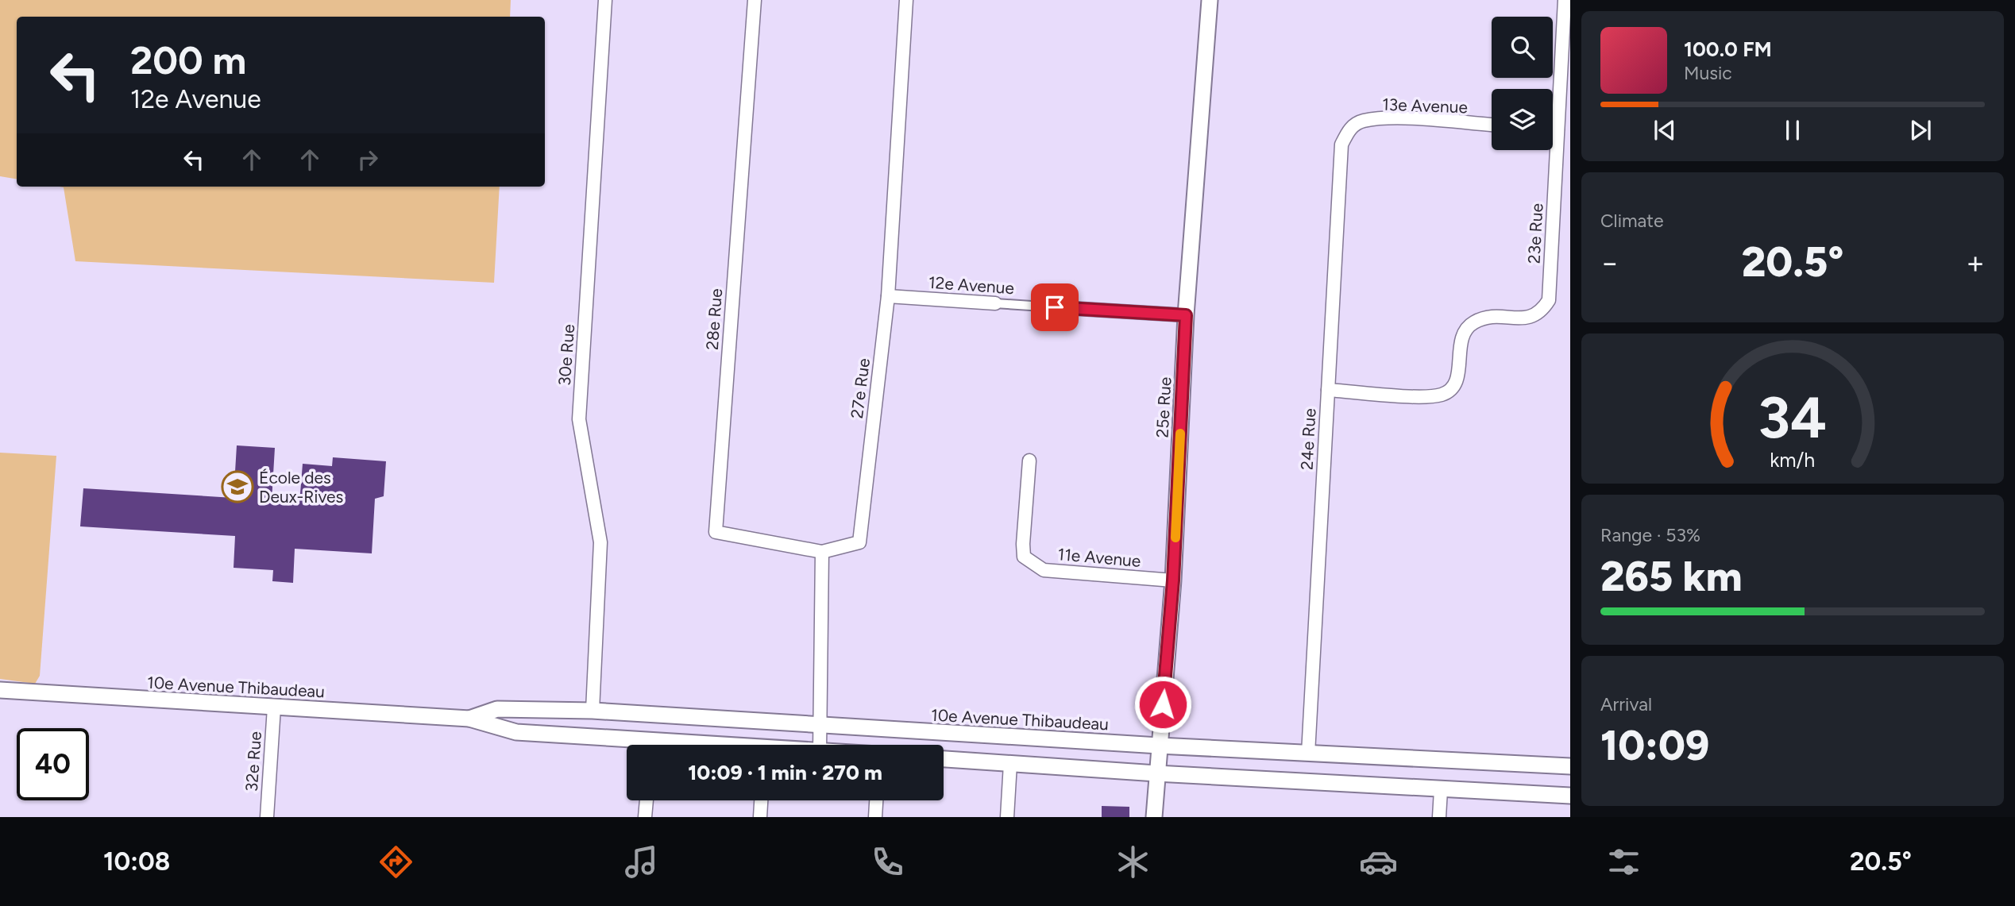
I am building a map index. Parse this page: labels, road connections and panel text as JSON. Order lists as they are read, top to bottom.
{
  "streets": {
    "street": [
      "13e Avenue",
      "23e Rue",
      "12e Avenue",
      "28e Rue",
      "30e Rue",
      "27e Rue",
      "25e Rue",
      "24e Rue",
      "11e Avenue",
      "10e Avenue Thibaudeau",
      "32e Rue"
    ]
  },
  "crossings": [
    ["13e Avenue", "24e Rue"],
    ["23e Rue", "24e Rue"],
    ["12e Avenue", "27e Rue"],
    ["12e Avenue", "25e Rue"],
    ["28e Rue", "27e Rue"],
    ["30e Rue", "10e Avenue Thibaudeau"],
    ["25e Rue", "11e Avenue"],
    ["25e Rue", "10e Avenue Thibaudeau"],
    ["24e Rue", "10e Avenue Thibaudeau"],
    ["10e Avenue Thibaudeau", "32e Rue"]
  ],
  "places": {
    "school or university": ["École des Deux-Rives"]
  },
  "page": {
    "turn": ["200 m", "12e Avenue"],
    "song": ["100.0 FM", "Music"],
    "tile": [
      "Climate",
      ["Range · 53%", "265 km"],
      ["Arrival", "10:09"]
    ],
    "heat": ["−", "20.5°", "+"],
    "limit": "40",
    "trip": "10:09 · 1 min · 270 m",
    "tabs": ["10:08", "20.5°"],
    "gauge": ["34", "km/h"]
  }
}
